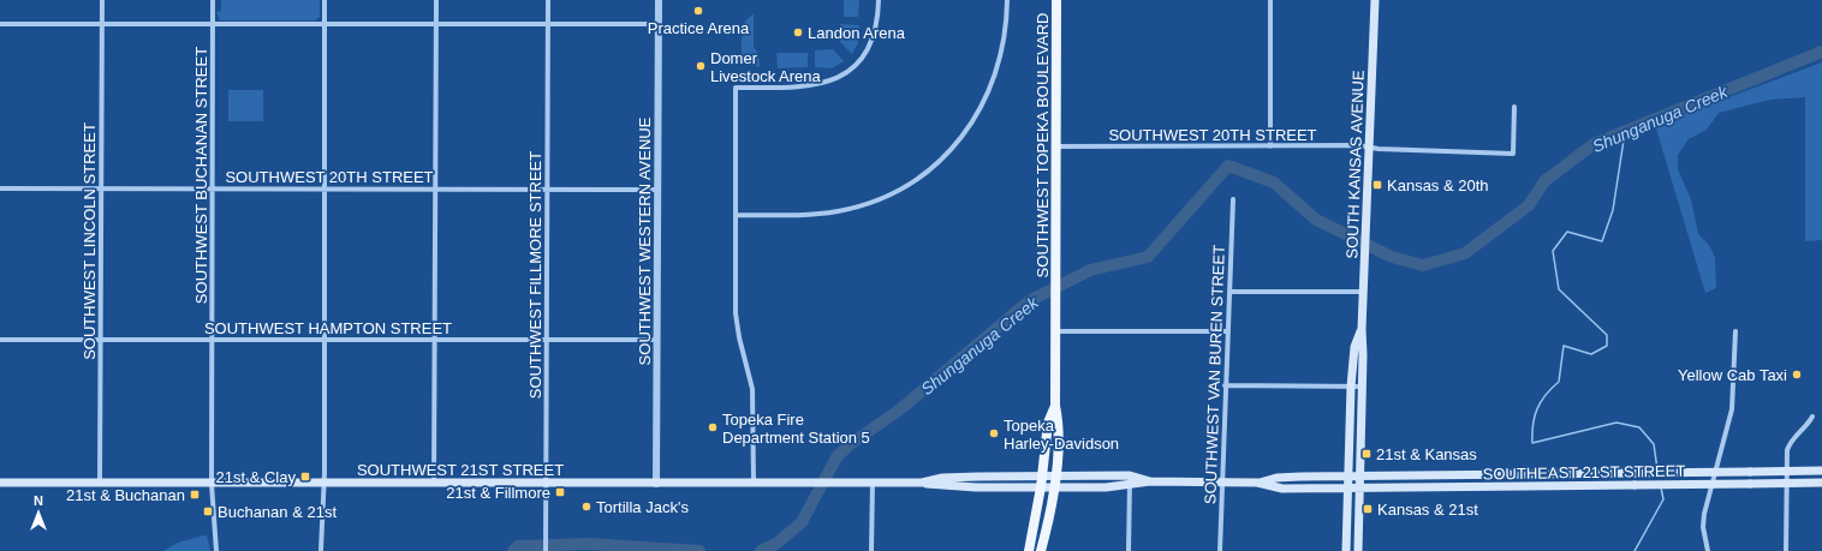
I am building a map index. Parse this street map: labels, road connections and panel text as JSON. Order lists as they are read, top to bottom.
{
  "streets": {
    "main road": [
      "SOUTHWEST TOPEKA BOULEVARD",
      "SOUTH KANSAS AVENUE",
      "SOUTHWEST 21ST STREET",
      "SOUTHEAST 21ST STREET"
    ],
    "street": [
      "SOUTHWEST 20TH STREET",
      "SOUTHWEST BUCHANAN STREET",
      "SOUTHWEST LINCOLN STREET",
      "SOUTHWEST WESTERN AVENUE",
      "SOUTHWEST FILLMORE STREET",
      "SOUTHWEST HAMPTON STREET",
      "SOUTHWEST VAN BUREN STREET"
    ]
  },
  "crossings": [
    ["SOUTHWEST 20TH STREET", "SOUTHWEST TOPEKA BOULEVARD"],
    ["SOUTHWEST 20TH STREET", "SOUTH KANSAS AVENUE"],
    ["SOUTHWEST 20TH STREET", "SOUTHWEST BUCHANAN STREET"],
    ["SOUTHWEST 20TH STREET", "SOUTHWEST LINCOLN STREET"],
    ["SOUTHWEST 20TH STREET", "SOUTHWEST WESTERN AVENUE"],
    ["SOUTHWEST 20TH STREET", "SOUTHWEST FILLMORE STREET"],
    ["SOUTHWEST TOPEKA BOULEVARD", "SOUTHWEST 21ST STREET"],
    ["SOUTH KANSAS AVENUE", "SOUTHWEST 21ST STREET"],
    ["SOUTH KANSAS AVENUE", "SOUTHEAST 21ST STREET"],
    ["SOUTHWEST BUCHANAN STREET", "SOUTHWEST HAMPTON STREET"],
    ["SOUTHWEST BUCHANAN STREET", "SOUTHWEST 21ST STREET"],
    ["SOUTHWEST LINCOLN STREET", "SOUTHWEST HAMPTON STREET"],
    ["SOUTHWEST LINCOLN STREET", "SOUTHWEST 21ST STREET"],
    ["SOUTHWEST WESTERN AVENUE", "SOUTHWEST HAMPTON STREET"],
    ["SOUTHWEST WESTERN AVENUE", "SOUTHWEST 21ST STREET"],
    ["SOUTHWEST FILLMORE STREET", "SOUTHWEST HAMPTON STREET"],
    ["SOUTHWEST FILLMORE STREET", "SOUTHWEST 21ST STREET"],
    ["SOUTHWEST VAN BUREN STREET", "SOUTHWEST 21ST STREET"],
    ["SOUTHWEST 21ST STREET", "SOUTHEAST 21ST STREET"]
  ],
  "water": ["Shunganuga Creek"],
  "places": {
    "other": [
      "Practice Arena",
      "Landon Arena",
      "Domer Livestock Arena",
      "Yellow Cab Taxi",
      "Topeka Fire Department Station 5",
      "Topeka Harley-Davidson",
      "Tortilla Jack's"
    ],
    "transit": [
      "Kansas & 20th",
      "21st & Kansas",
      "21st & Clay",
      "21st & Fillmore",
      "21st & Buchanan",
      "Kansas & 21st",
      "Buchanan & 21st"
    ]
  },
  "north": "top"
}
